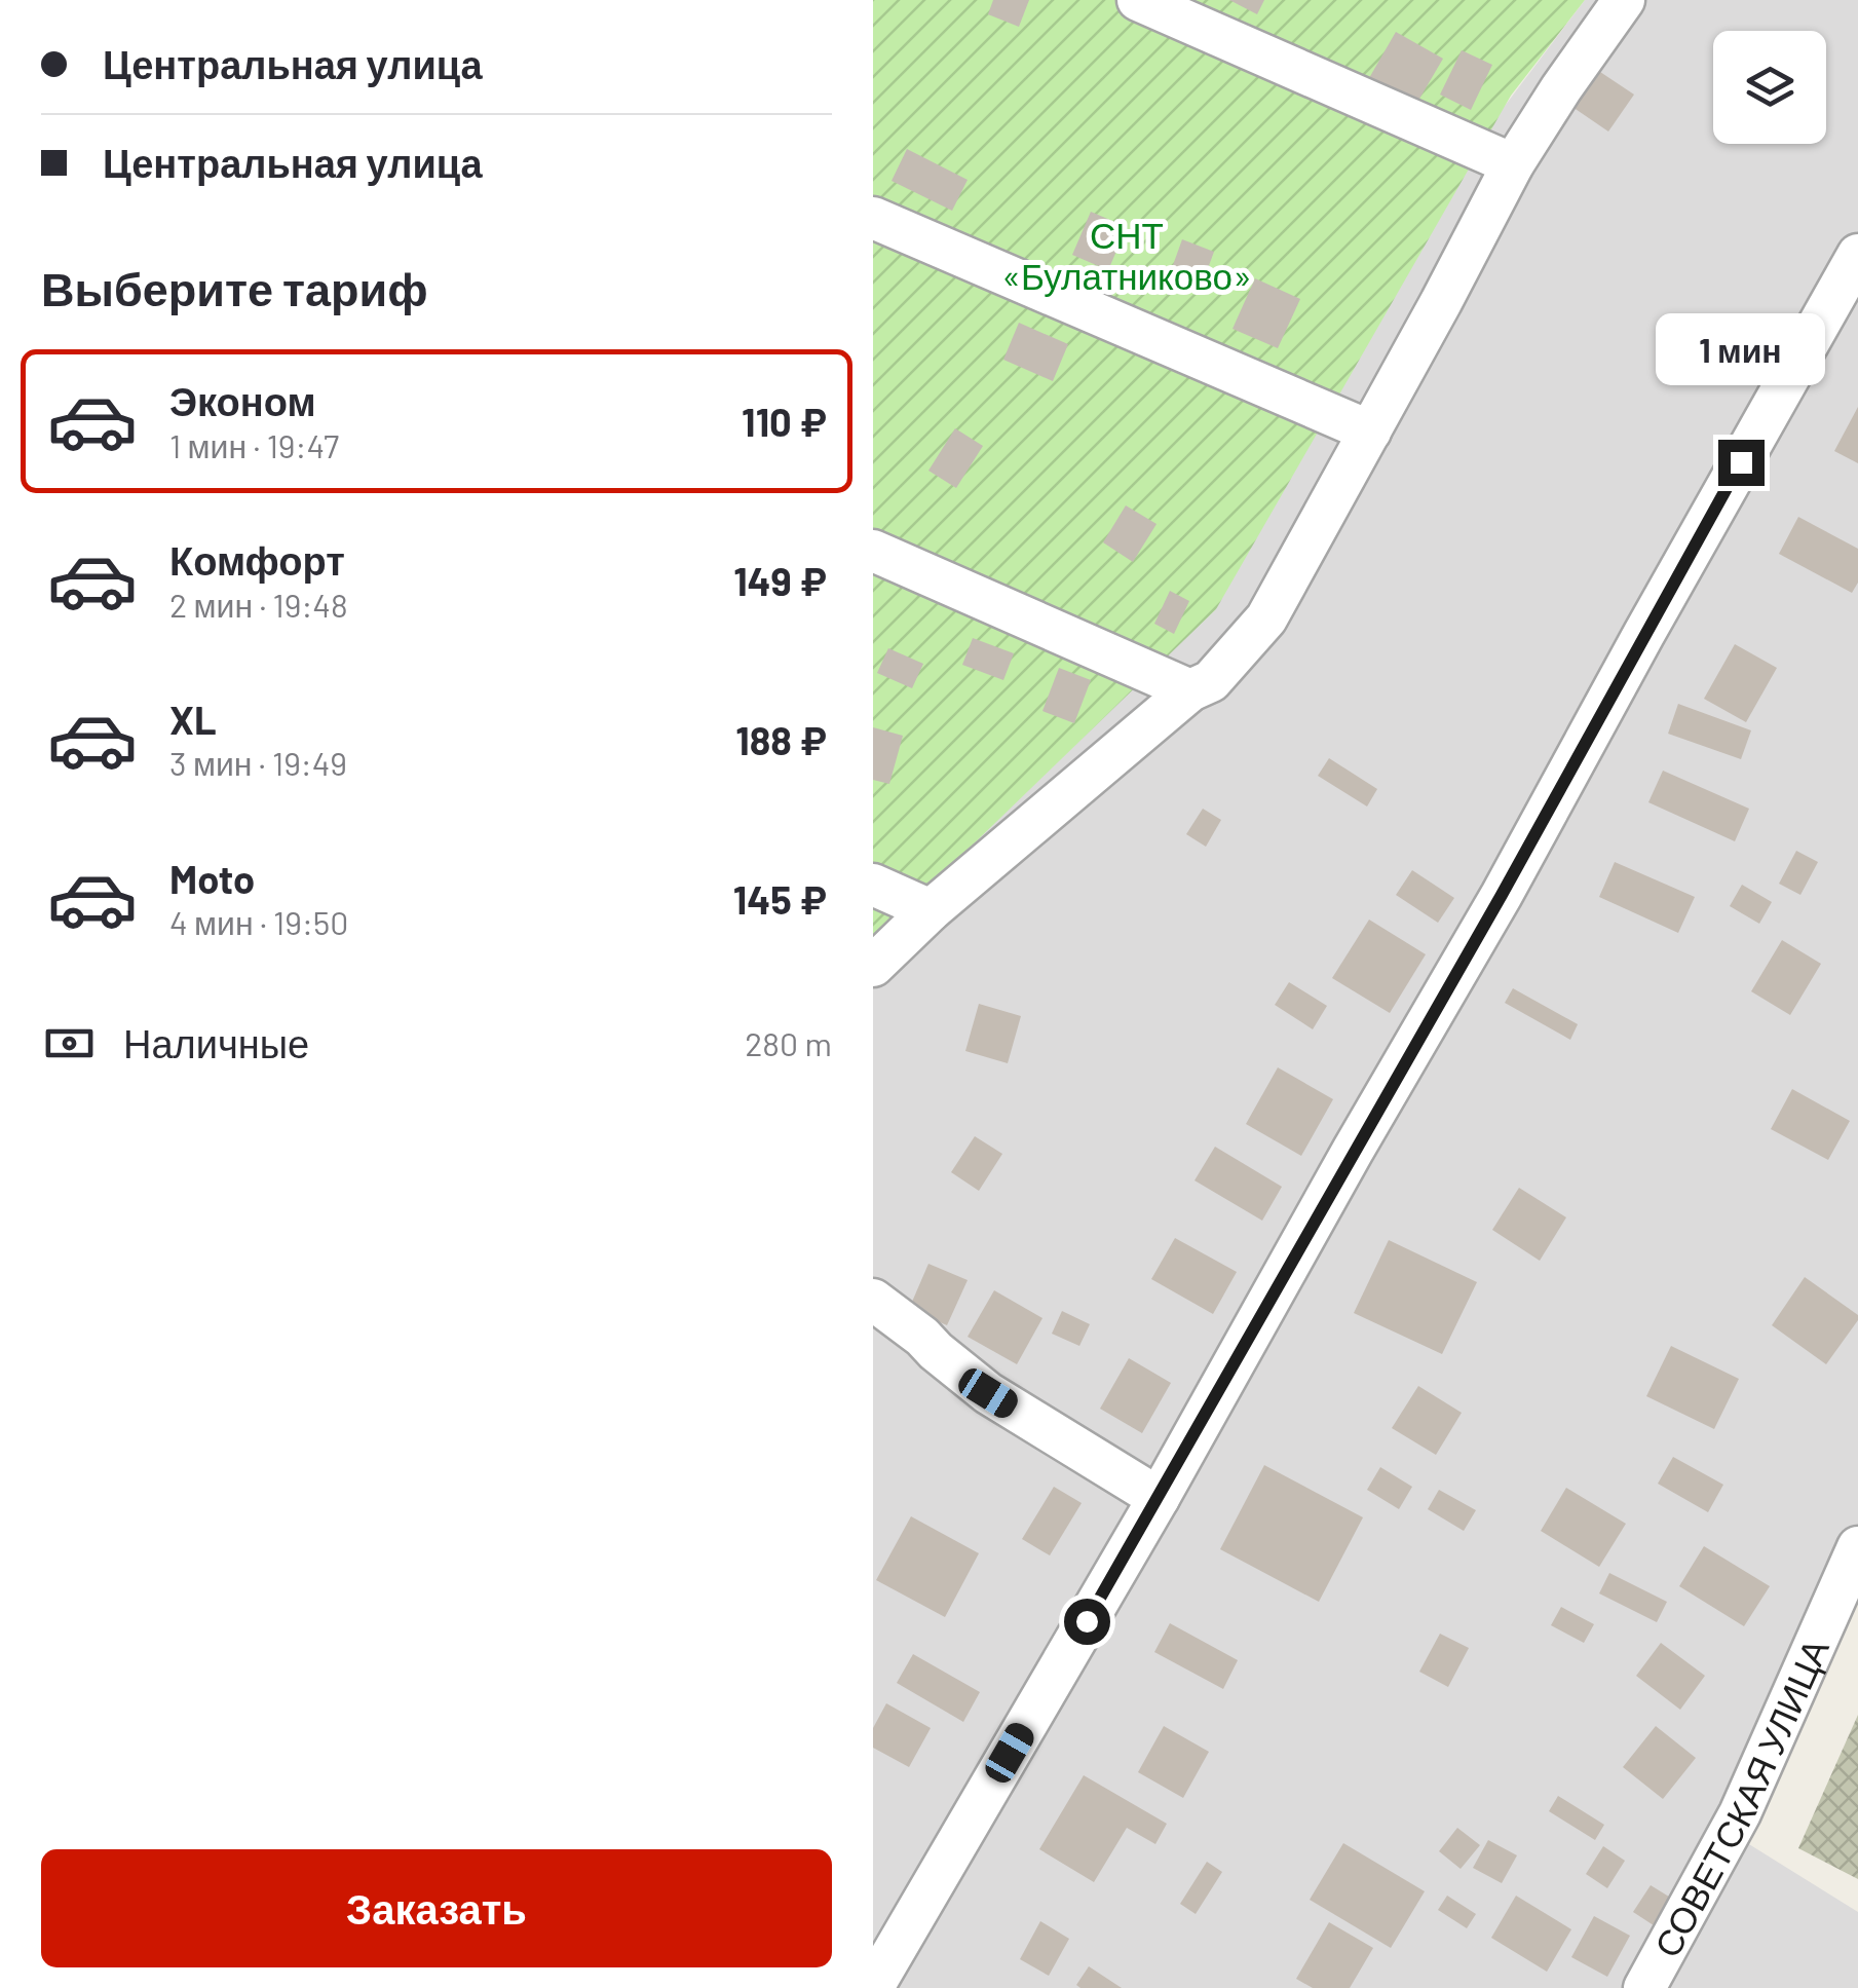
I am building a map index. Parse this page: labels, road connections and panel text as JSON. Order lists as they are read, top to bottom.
{
  "streets": {
    "street": ["СОВЕТСКАЯ УЛИЦА"]
  },
  "parks": ["СНТ «Булатниково»"],
  "page": {
    "banner": ["Центральная улица", "Центральная улица"],
    "heading": "Выберите тариф",
    "bubble": "1 мин",
    "list": [
      {
        "name": "Эконом",
        "note": "1 мин · 19:47",
        "value": "110 ₽"
      },
      {
        "name": "Комфорт",
        "note": "2 мин · 19:48",
        "value": "149 ₽"
      },
      {
        "name": "XL",
        "note": "3 мин · 19:49",
        "value": "188 ₽"
      },
      {
        "name": "Moto",
        "note": "4 мин · 19:50",
        "value": "145 ₽"
      }
    ],
    "pay": ["Наличные", "280 m"],
    "buttons": "Заказать"
  }
}
